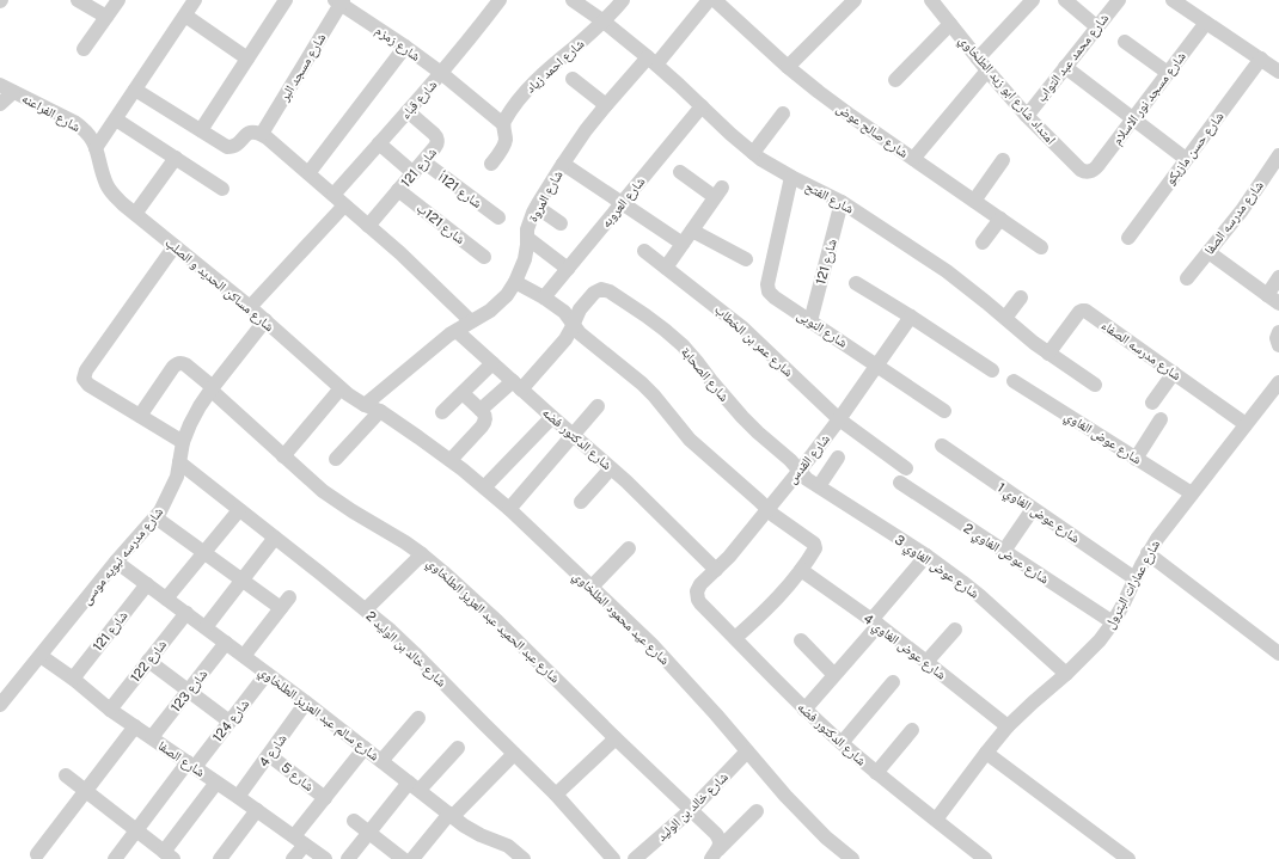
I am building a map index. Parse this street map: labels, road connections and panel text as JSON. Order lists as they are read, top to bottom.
{
  "streets": {
    "street": [
      "شارع زمزم",
      "شارع محمد عبد التواب",
      "شارع احمد زياد",
      "شارع مسجد البر",
      "امتداد شارع ابو زيد الطلخاوي",
      "شارع مسجد نور الاسلام",
      "شارع قباء",
      "شارع الفراعنه",
      "شارع صالح عوض",
      "شارع حسن مازيكو",
      "شارع 121",
      "شارع 121أ",
      "شارع المروة",
      "شارع الفتح",
      "شارع العروبه",
      "شارع مدرسه الصفا",
      "شارع 121ب",
      "شارع مساكن الحديد و الصلب",
      "شارع النوبى",
      "شارع عمر بن الخطاب",
      "شارع مدرسه الصفاء",
      "شارع الصحابة",
      "شارع عوض الغاوي",
      "شارع الدكتور فضه",
      "شارع القدس",
      "شارع عوض الغاوي 1",
      "شارع عوض الغاوي 2",
      "شارع مدرسه نبويه موسى",
      "شارع عوض الغاوي 3",
      "شارع عمارات البترول",
      "شارع عيد محمود الطلخاوي",
      "شارع عبد الحميد عبد العزيز الطلخاوي",
      "شارع عوض الغاوي 4",
      "شارع خالد بن الوليد 2",
      "شارع 122",
      "شارع 123",
      "شارع سالم عبد العزيز الطلخاوي",
      "شارع 124",
      "شارع 4",
      "شارع الصفا",
      "شارع 5",
      "شارع خالد بن الوليد"
    ]
  },
  "crossings": [
    ["شارع زمزم", "شارع احمد زياد"],
    ["شارع زمزم", "شارع مسجد البر"],
    ["شارع زمزم", "شارع قباء"],
    ["شارع محمد عبد التواب", "امتداد شارع ابو زيد الطلخاوي"],
    ["شارع احمد زياد", "شارع الفتح"],
    ["امتداد شارع ابو زيد الطلخاوي", "شارع مسجد نور الاسلام"],
    ["شارع قباء", "شارع 121"],
    ["شارع قباء", "شارع 121أ"],
    ["شارع الفراعنه", "شارع مساكن الحديد و الصلب"],
    ["شارع 121", "شارع 121أ"],
    ["شارع 121", "شارع الفتح"],
    ["شارع 121", "شارع 121ب"],
    ["شارع 121", "شارع النوبى"],
    ["شارع 121", "شارع سالم عبد العزيز الطلخاوي"],
    ["شارع 121", "شارع الصفا"],
    ["شارع المروة", "شارع الفتح"],
    ["شارع المروة", "شارع مساكن الحديد و الصلب"],
    ["شارع المروة", "شارع الدكتور فضه"],
    ["شارع المروة", "شارع عيد محمود الطلخاوي"],
    ["شارع الفتح", "شارع العروبه"],
    ["شارع الفتح", "شارع النوبى"],
    ["شارع الفتح", "شارع مدرسه الصفاء"],
    ["شارع مساكن الحديد و الصلب", "شارع مدرسه نبويه موسى"],
    ["شارع مساكن الحديد و الصلب", "شارع عيد محمود الطلخاوي"],
    ["شارع النوبى", "شارع القدس"],
    ["شارع عمر بن الخطاب", "شارع القدس"],
    ["شارع مدرسه الصفاء", "شارع عمارات البترول"],
    ["شارع الصحابة", "شارع القدس"],
    ["شارع الصحابة", "شارع عوض الغاوي 3"],
    ["شارع عوض الغاوي", "شارع عمارات البترول"],
    ["شارع الدكتور فضه", "شارع القدس"],
    ["شارع الدكتور فضه", "شارع عمارات البترول"],
    ["شارع القدس", "شارع عوض الغاوي 3"],
    ["شارع عوض الغاوي 1", "شارع عمارات البترول"],
    ["شارع عوض الغاوي 2", "شارع عمارات البترول"],
    ["شارع مدرسه نبويه موسى", "شارع عبد الحميد عبد العزيز الطلخاوي"],
    ["شارع مدرسه نبويه موسى", "شارع خالد بن الوليد 2"],
    ["شارع مدرسه نبويه موسى", "شارع سالم عبد العزيز الطلخاوي"],
    ["شارع مدرسه نبويه موسى", "شارع الصفا"],
    ["شارع عوض الغاوي 3", "شارع عمارات البترول"],
    ["شارع عمارات البترول", "شارع عوض الغاوي 4"],
    ["شارع عيد محمود الطلخاوي", "شارع خالد بن الوليد"],
    ["شارع عبد الحميد عبد العزيز الطلخاوي", "شارع خالد بن الوليد"],
    ["شارع 122", "شارع سالم عبد العزيز الطلخاوي"],
    ["شارع 122", "شارع الصفا"],
    ["شارع 123", "شارع سالم عبد العزيز الطلخاوي"],
    ["شارع 123", "شارع الصفا"],
    ["شارع سالم عبد العزيز الطلخاوي", "شارع 124"],
    ["شارع سالم عبد العزيز الطلخاوي", "شارع 4"],
    ["شارع 124", "شارع الصفا"],
    ["شارع 4", "شارع الصفا"],
    ["شارع 4", "شارع 5"]
  ]
}
